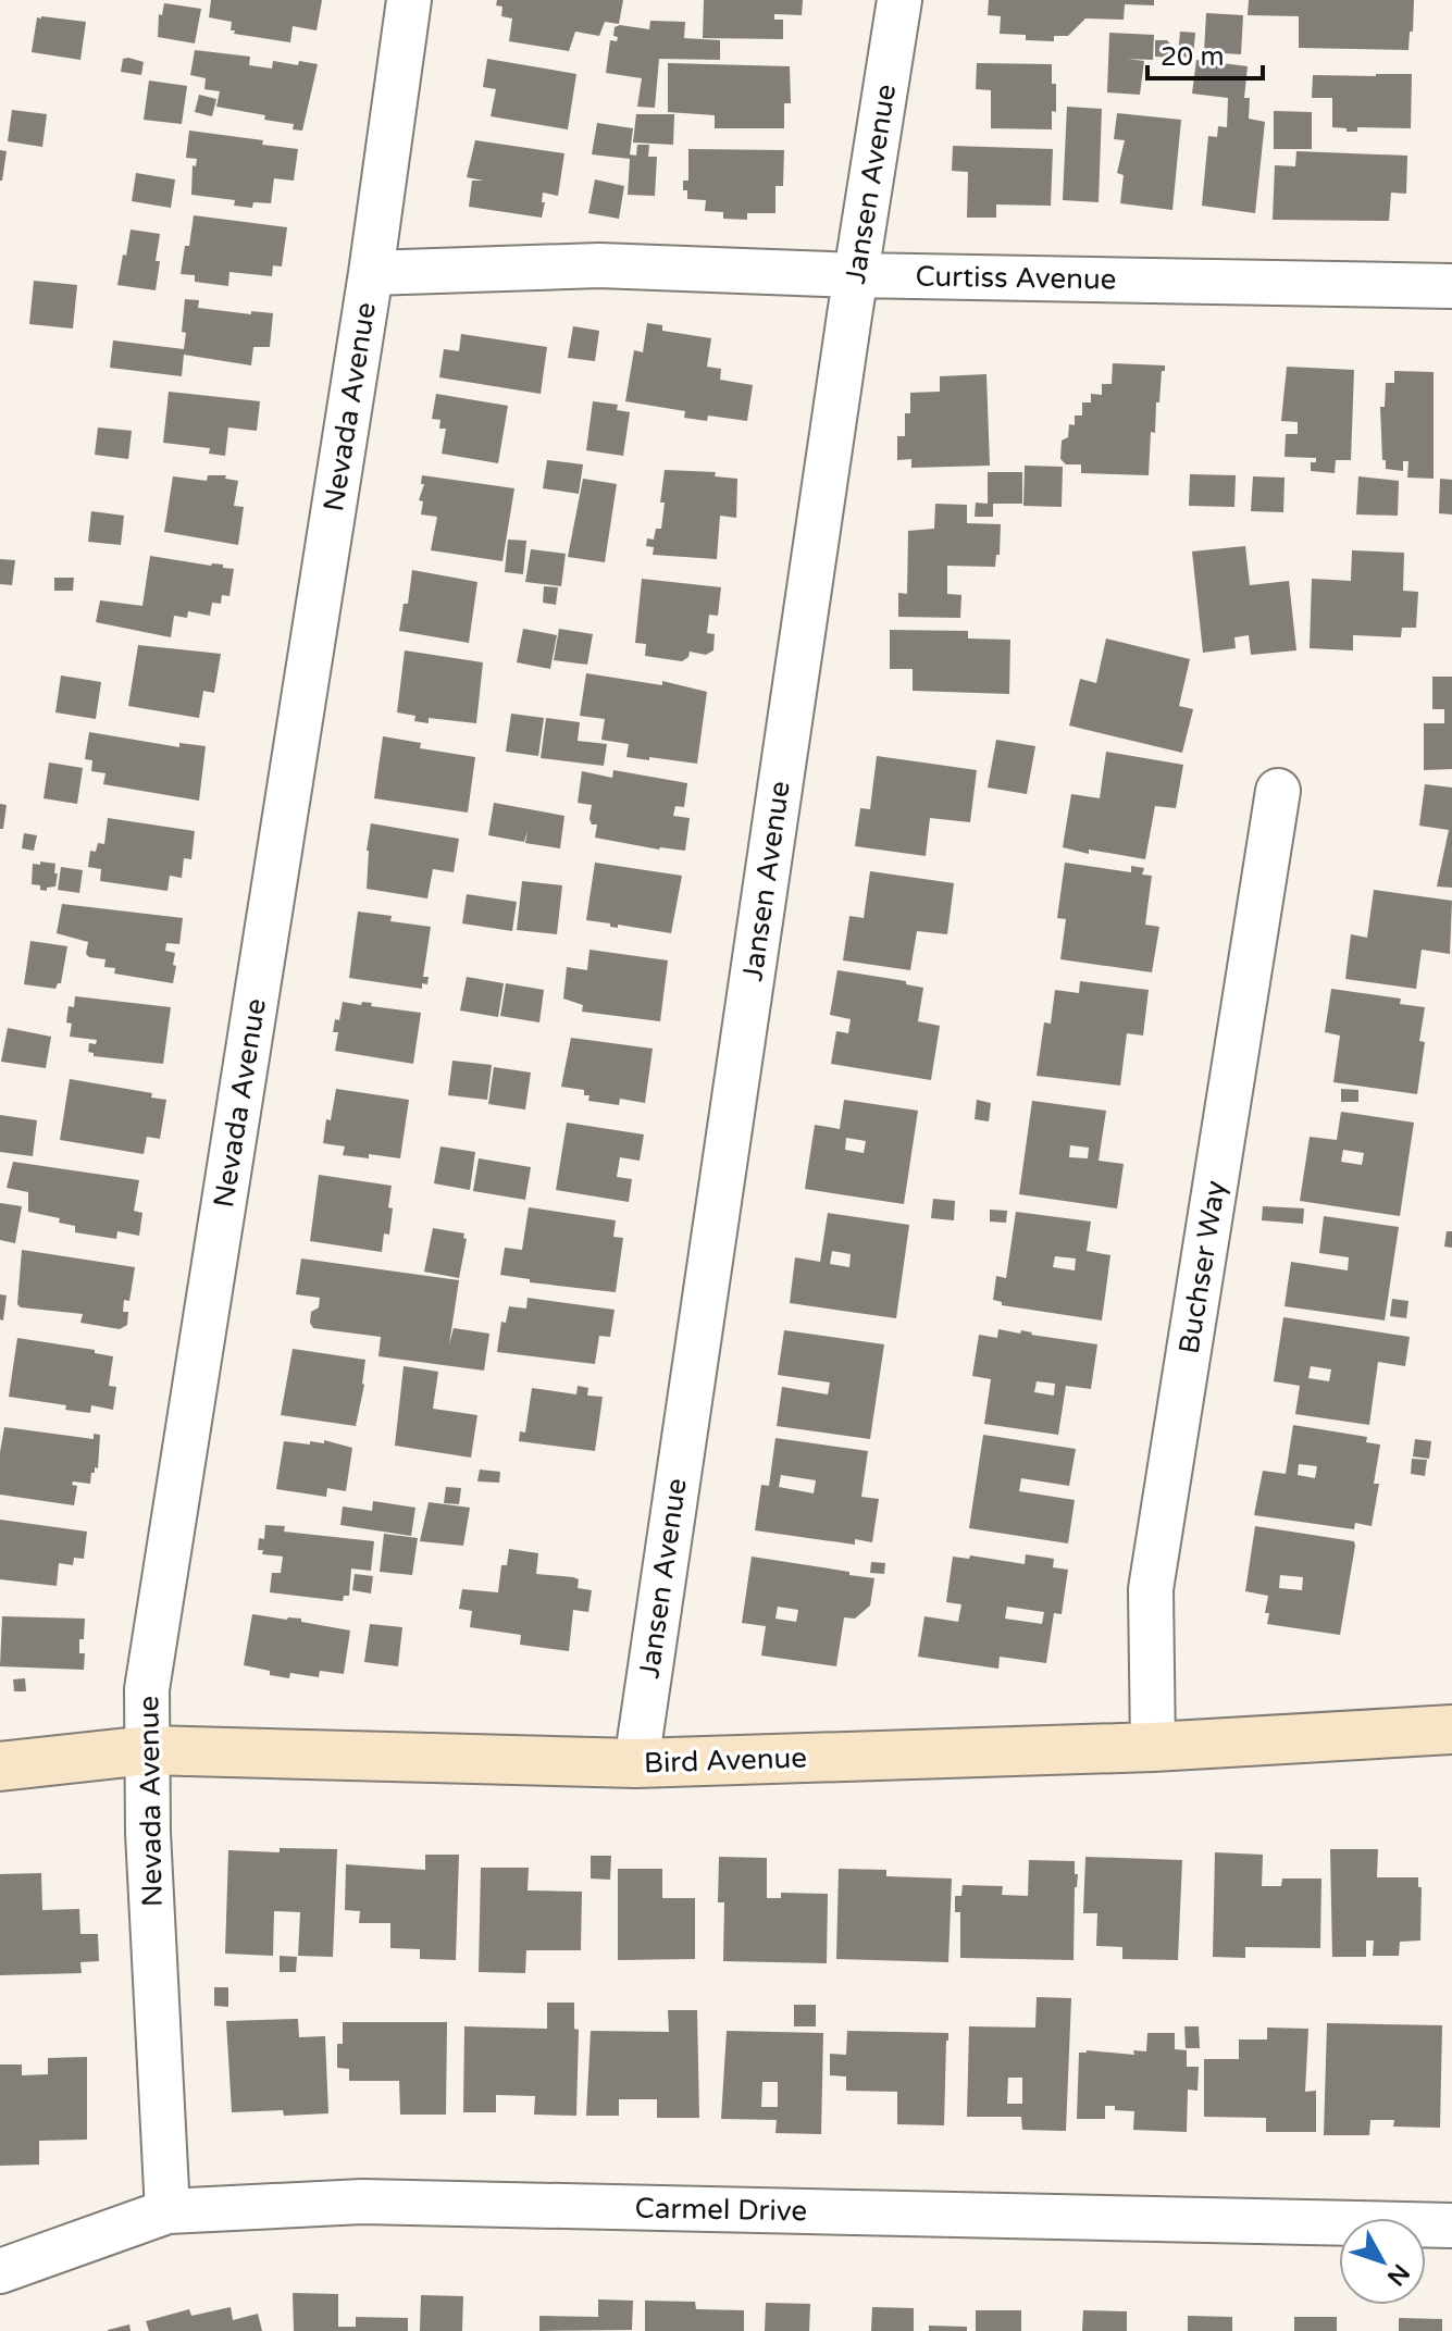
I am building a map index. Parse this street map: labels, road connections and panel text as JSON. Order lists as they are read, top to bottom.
{
  "streets": {
    "main road": ["Bird Avenue"],
    "street": [
      "Jansen Avenue",
      "Curtiss Avenue",
      "Nevada Avenue",
      "Buchser Way",
      "Carmel Drive"
    ]
  },
  "crossings": [
    ["Jansen Avenue", "Curtiss Avenue"],
    ["Jansen Avenue", "Bird Avenue"],
    ["Curtiss Avenue", "Nevada Avenue"],
    ["Nevada Avenue", "Bird Avenue"],
    ["Nevada Avenue", "Carmel Drive"],
    ["Buchser Way", "Bird Avenue"]
  ],
  "scale_bar": "20 m",
  "north": "bottom right"
}
